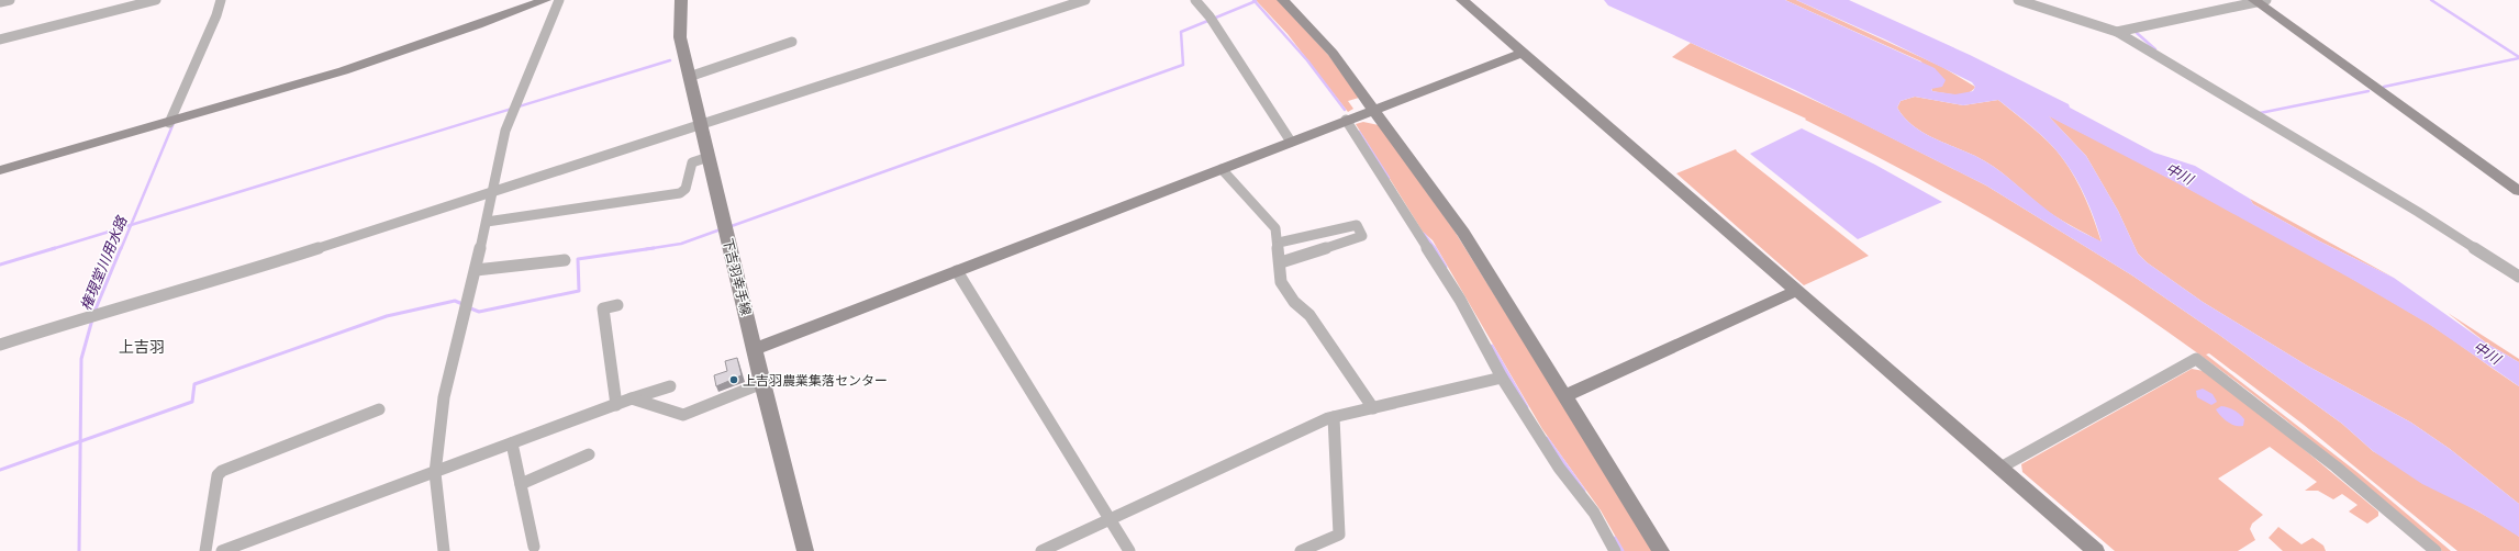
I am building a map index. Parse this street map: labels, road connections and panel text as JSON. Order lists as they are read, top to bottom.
{
  "streets": {
    "street": ["下吉羽幸手線"]
  },
  "districts": ["上吉羽"],
  "water": ["中川", "権現堂川用水路"],
  "places": ["上吉羽農業集落センター"]
}
